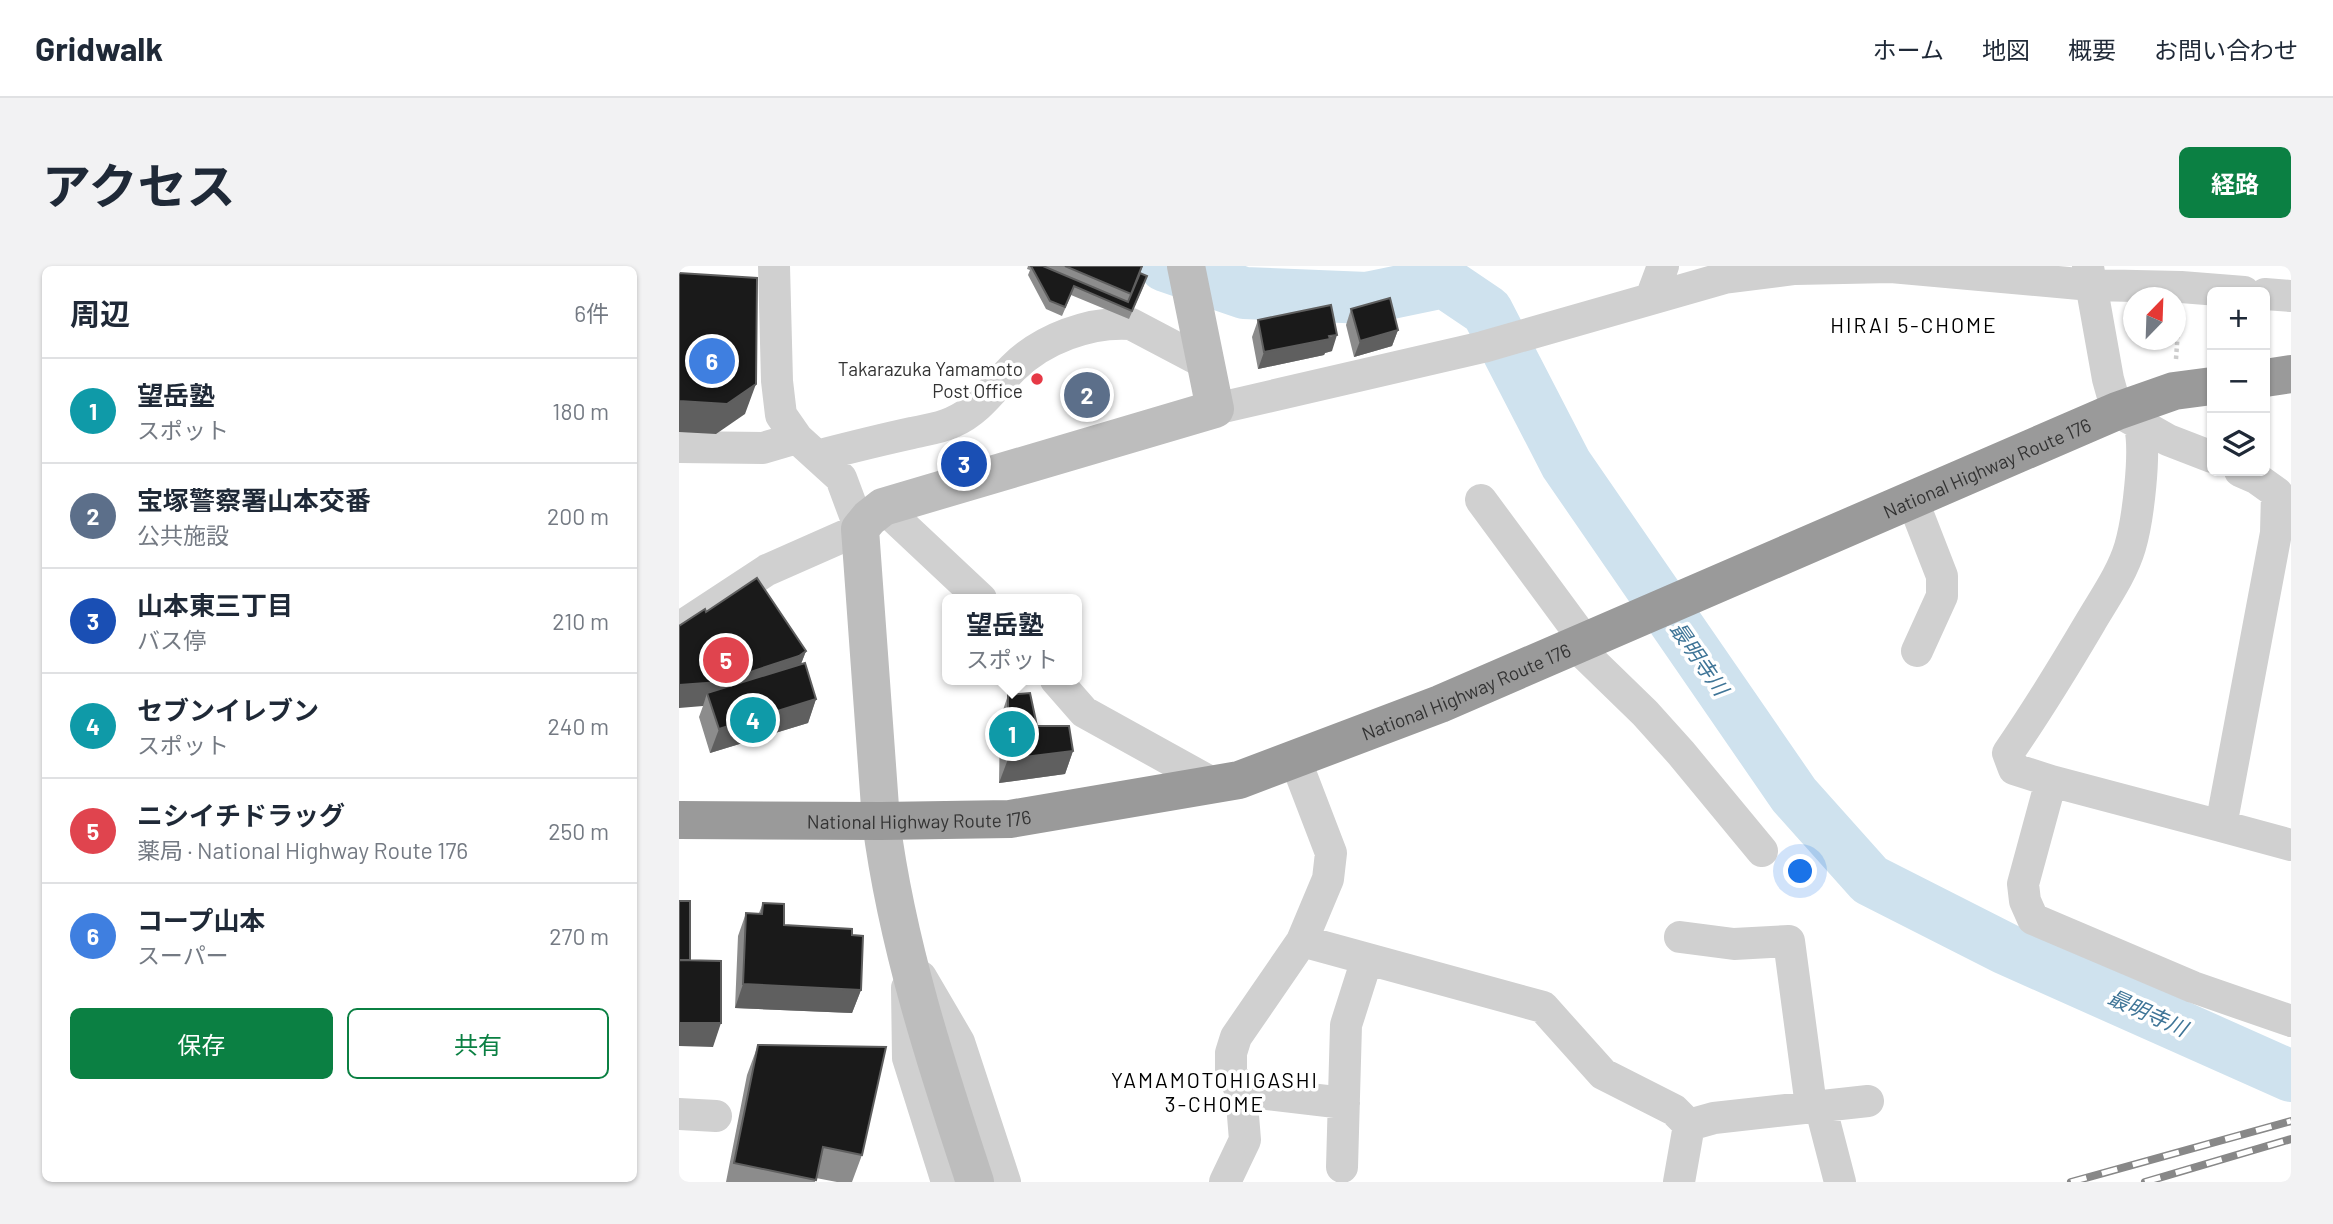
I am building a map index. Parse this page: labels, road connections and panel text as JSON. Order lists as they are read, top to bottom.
{
  "streets": {
    "highway": ["National Highway Route 176"]
  },
  "districts": ["HIRAI 5-CHOME", "YAMAMOTOHIGASHI 3-CHOME"],
  "water": ["最明寺川"],
  "places": ["Takarazuka Yamamoto Post Office"],
  "north": "top right",
  "page": {
    "header": "Gridwalk",
    "nav": [
      "ホーム",
      "地図",
      "概要",
      "お問い合わせ"
    ],
    "title": "アクセス",
    "buttons": [
      "経路",
      ["保存", "共有"]
    ],
    "heading": ["周辺", "6件"],
    "map_buttons": ["+", "−"],
    "pins": [
      "6",
      "2",
      "3",
      "5",
      "4",
      "1"
    ],
    "list": [
      {
        "mark": "1",
        "name": "望岳塾",
        "note": "スポット",
        "value": "180 m"
      },
      {
        "mark": "2",
        "name": "宝塚警察署山本交番",
        "note": "公共施設",
        "value": "200 m"
      },
      {
        "mark": "3",
        "name": "山本東三丁目",
        "note": "バス停",
        "value": "210 m"
      },
      {
        "mark": "4",
        "name": "セブンイレブン",
        "note": "スポット",
        "value": "240 m"
      },
      {
        "mark": "5",
        "name": "ニシイチドラッグ",
        "note": "薬局 · National Highway Route 176",
        "value": "250 m"
      },
      {
        "mark": "6",
        "name": "コープ山本",
        "note": "スーパー",
        "value": "270 m"
      }
    ],
    "popup": ["望岳塾", "スポット"]
  }
}
